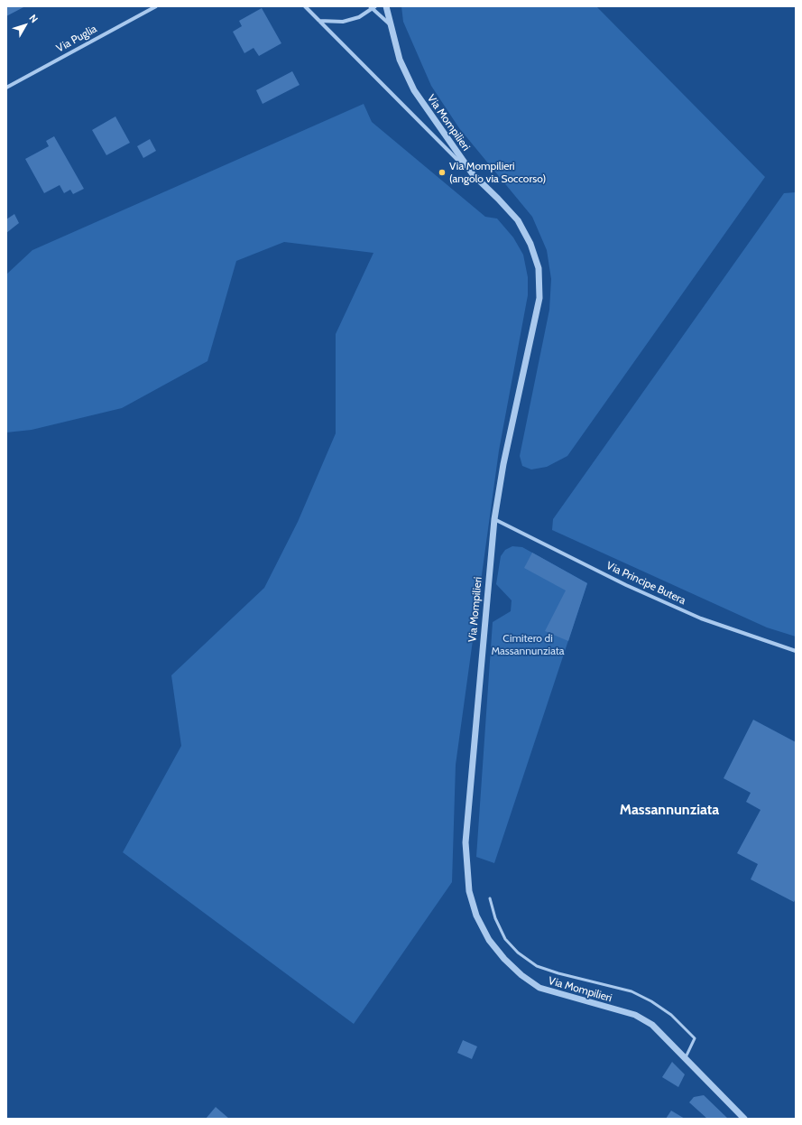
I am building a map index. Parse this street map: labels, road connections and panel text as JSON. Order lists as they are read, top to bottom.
{
  "streets": {
    "street": ["Via Puglia", "Via Mompilieri", "Via Principe Butera"]
  },
  "crossings": [
    ["Via Mompilieri", "Via Principe Butera"]
  ],
  "districts": ["Massannunziata"],
  "parks": ["Cimitero di Massannunziata"],
  "places": ["Via Mompilieri (angolo via Soccorso)"],
  "north": "top right"
}
